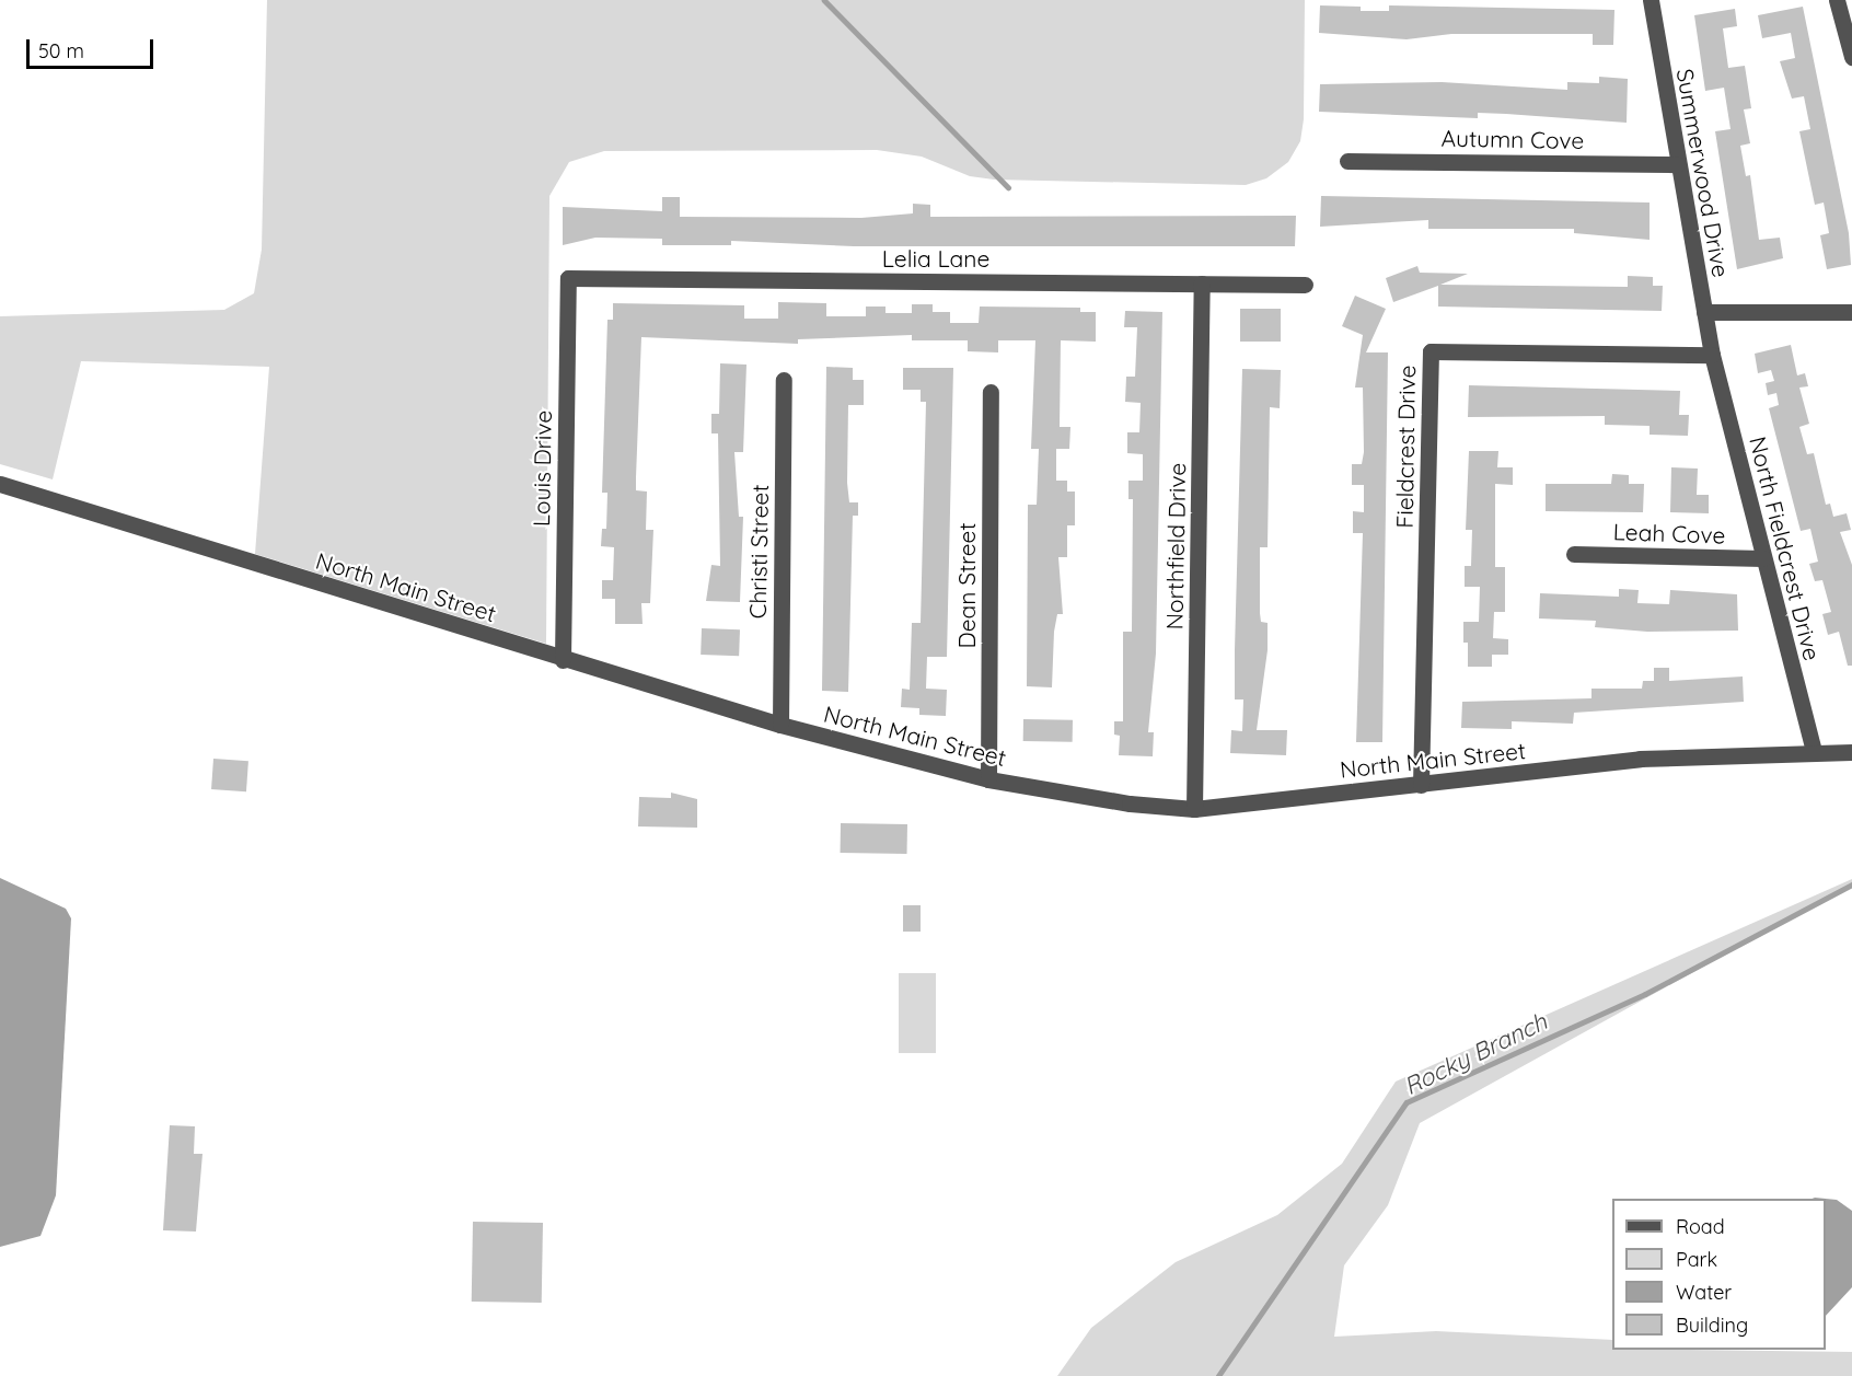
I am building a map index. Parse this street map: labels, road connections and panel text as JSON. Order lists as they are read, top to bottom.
{
  "streets": {
    "street": [
      "Autumn Cove",
      "Summerwood Drive",
      "Lelia Lane",
      "Fieldcrest Drive",
      "Louis Drive",
      "Leah Cove",
      "Northfield Drive",
      "North Fieldcrest Drive",
      "Christi Street",
      "Dean Street",
      "North Main Street"
    ]
  },
  "crossings": [
    ["Autumn Cove", "Summerwood Drive"],
    ["Summerwood Drive", "Fieldcrest Drive"],
    ["Summerwood Drive", "North Fieldcrest Drive"],
    ["Lelia Lane", "Louis Drive"],
    ["Lelia Lane", "Northfield Drive"],
    ["Fieldcrest Drive", "North Fieldcrest Drive"],
    ["Fieldcrest Drive", "North Main Street"],
    ["Louis Drive", "North Main Street"],
    ["Leah Cove", "North Fieldcrest Drive"],
    ["Northfield Drive", "North Main Street"],
    ["North Fieldcrest Drive", "North Main Street"],
    ["Christi Street", "North Main Street"],
    ["Dean Street", "North Main Street"]
  ],
  "water": ["Rocky Branch"],
  "legend": [
    "Road",
    "Park",
    "Water",
    "Building"
  ],
  "scale_bar": "50 m"
}
